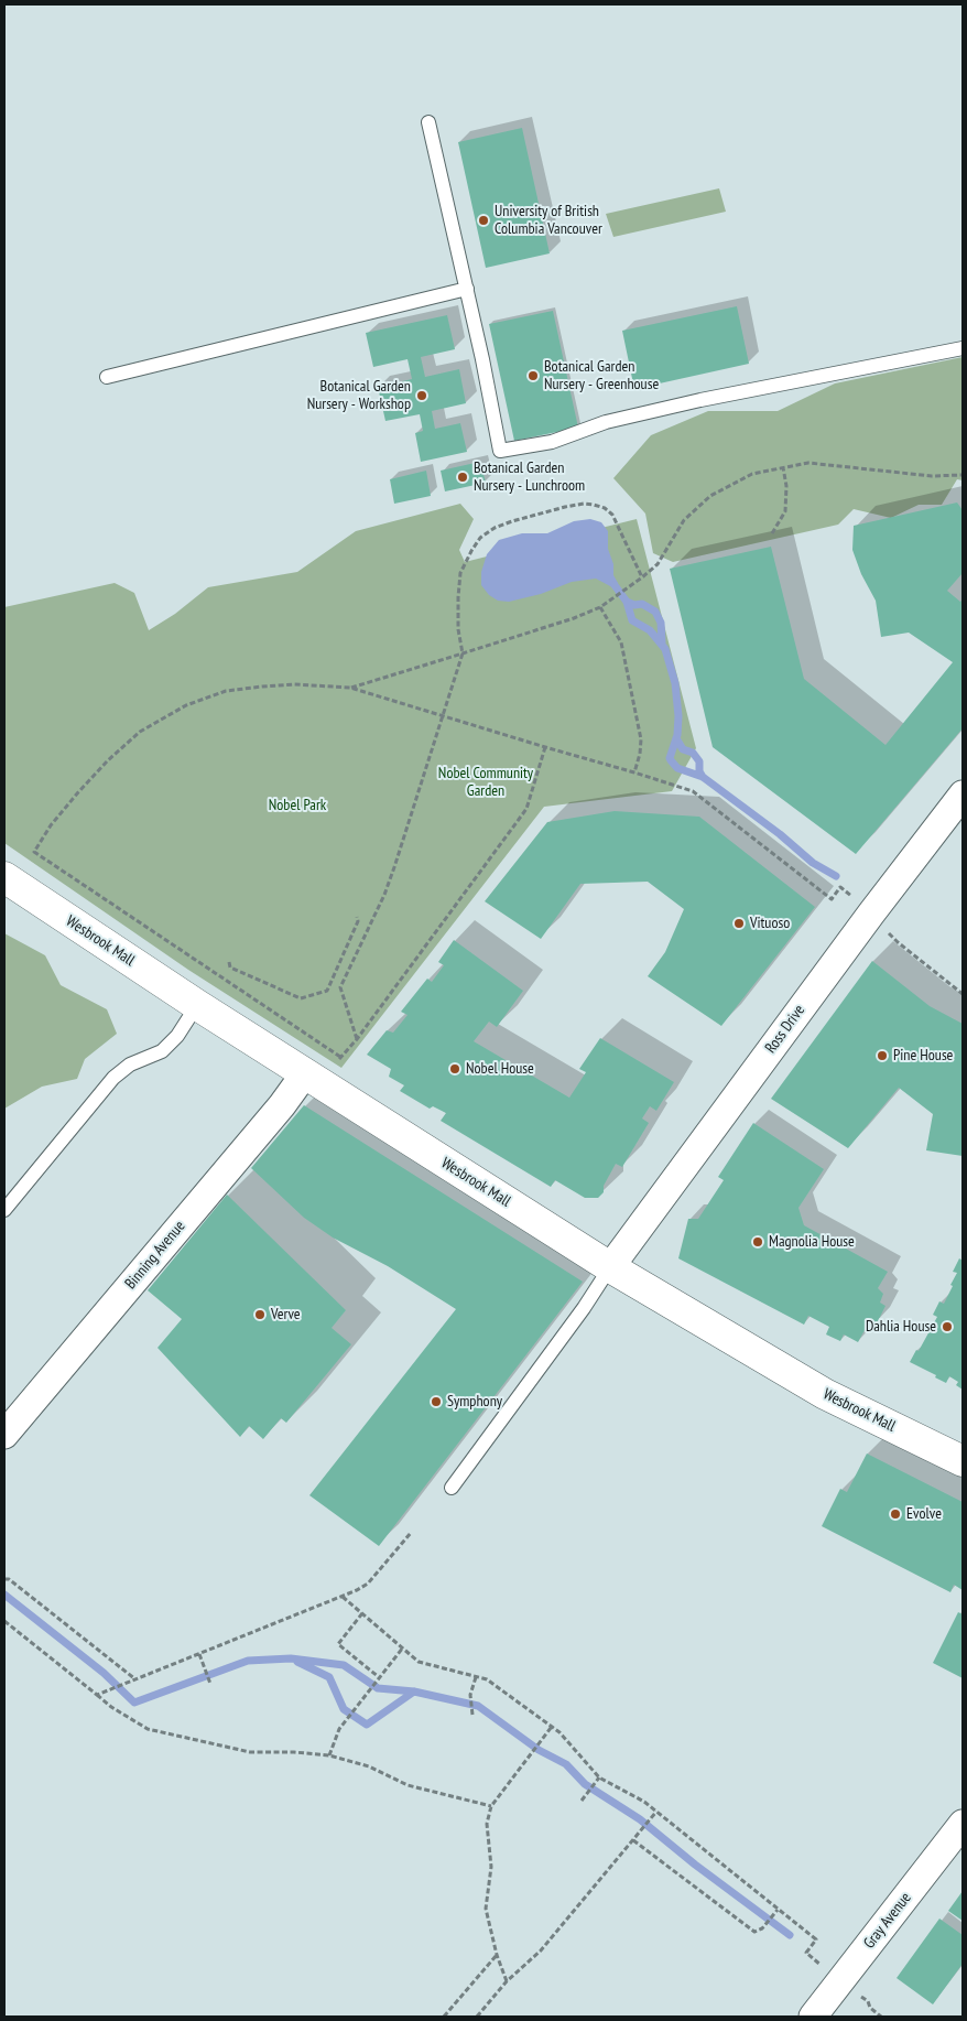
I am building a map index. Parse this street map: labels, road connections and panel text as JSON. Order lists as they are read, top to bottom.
{
  "streets": {
    "street": [
      "Wesbrook Mall",
      "Ross Drive",
      "Binning Avenue",
      "Gray Avenue"
    ]
  },
  "crossings": [
    ["Wesbrook Mall", "Ross Drive"],
    ["Wesbrook Mall", "Binning Avenue"]
  ],
  "parks": ["Nobel Community Garden", "Nobel Park"],
  "places": [
    "University of British Columbia Vancouver",
    "Botanical Garden Nursery - Greenhouse",
    "Botanical Garden Nursery - Workshop",
    "Botanical Garden Nursery - Lunchroom",
    "Vituoso",
    "Pine House",
    "Nobel House",
    "Magnolia House",
    "Verve",
    "Dahlia House",
    "Symphony",
    "Evolve"
  ]
}
